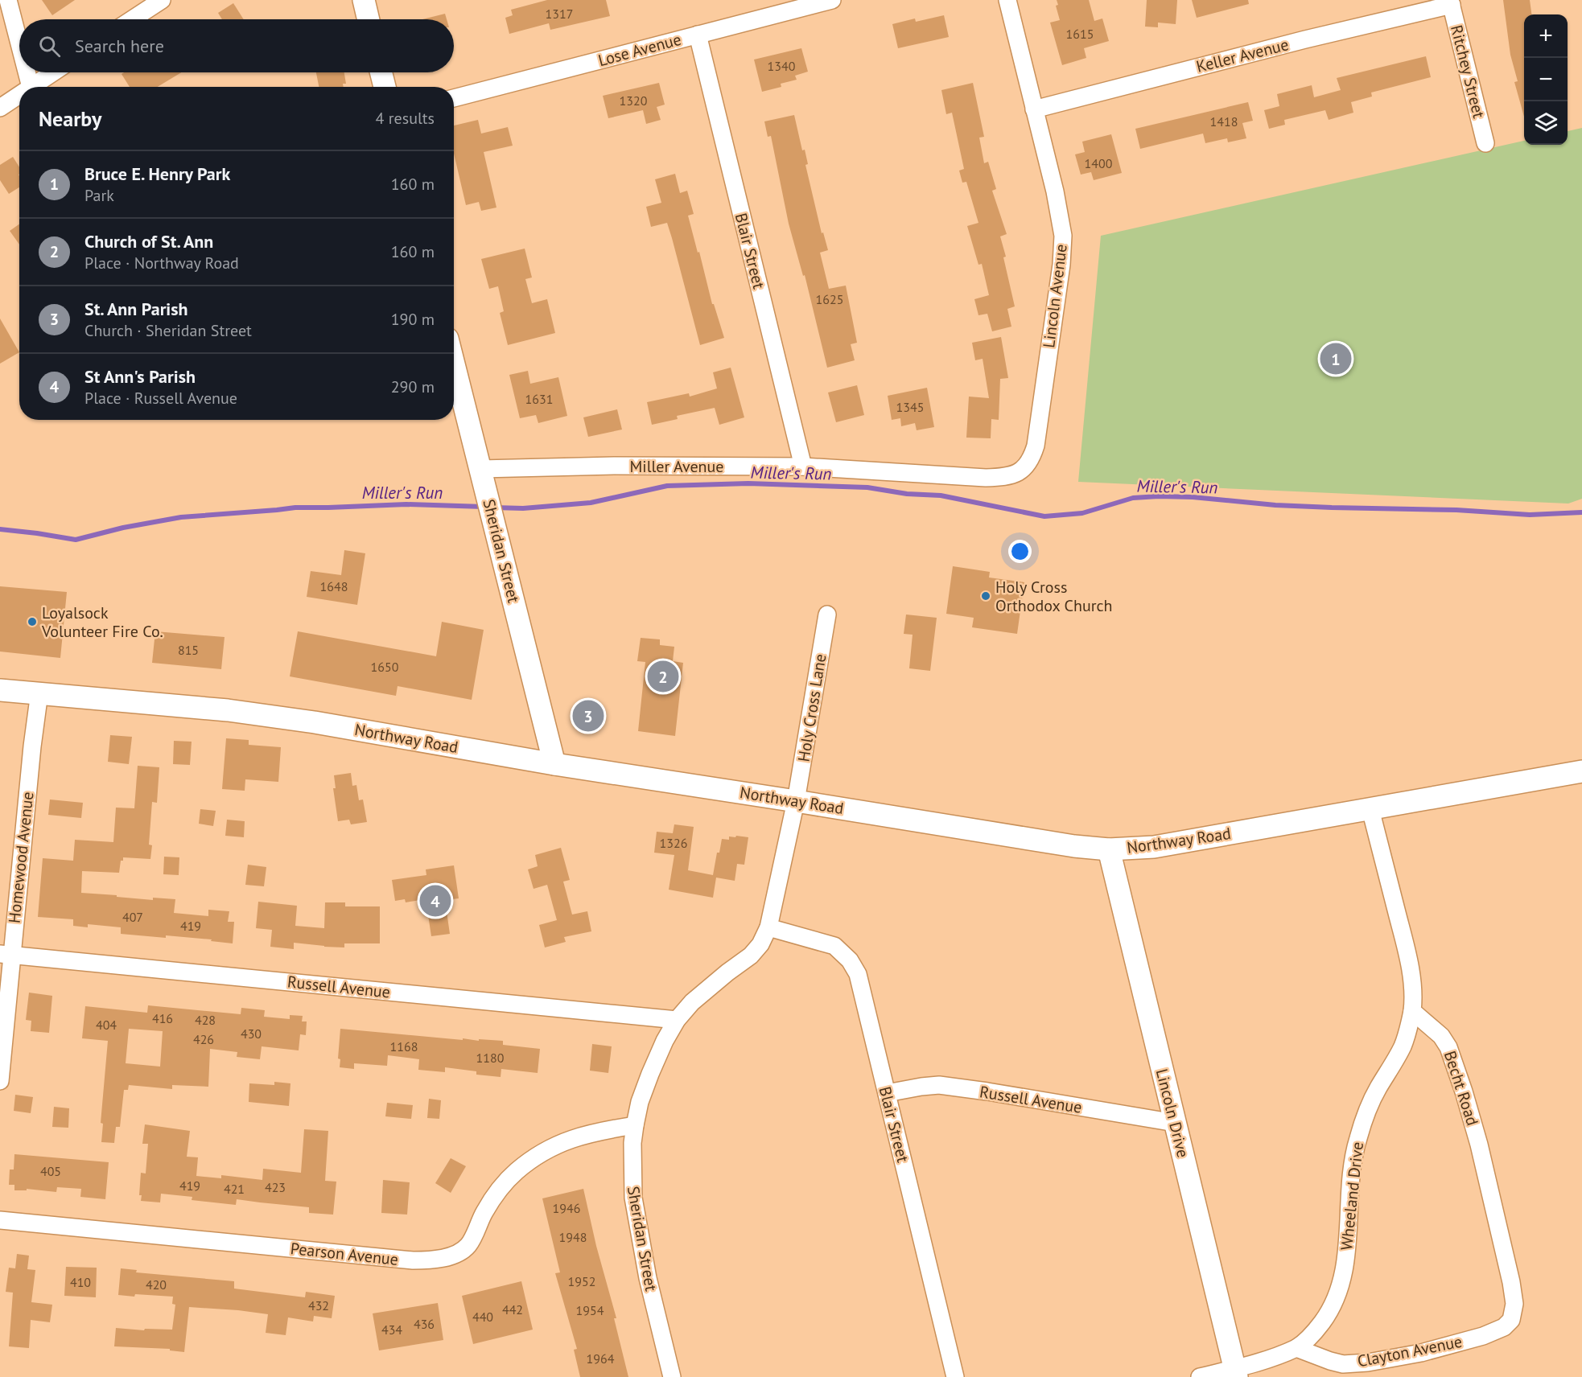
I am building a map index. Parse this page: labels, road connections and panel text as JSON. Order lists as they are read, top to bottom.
{
  "streets": {
    "street": [
      "Lose Avenue",
      "Keller Avenue",
      "Ritchey Street",
      "Blair Street",
      "Lincoln Avenue",
      "Miller Avenue",
      "Sheridan Street",
      "Holy Cross Lane",
      "Northway Road",
      "Homewood Avenue",
      "Russell Avenue",
      "Becht Road",
      "Lincoln Drive",
      "Wheeland Drive",
      "Pearson Avenue",
      "Clayton Avenue"
    ]
  },
  "crossings": [
    ["Lose Avenue", "Blair Street"],
    ["Keller Avenue", "Ritchey Street"],
    ["Keller Avenue", "Lincoln Avenue"],
    ["Blair Street", "Miller Avenue"],
    ["Blair Street", "Sheridan Street"],
    ["Blair Street", "Russell Avenue"],
    ["Lincoln Avenue", "Miller Avenue"],
    ["Miller Avenue", "Sheridan Street"],
    ["Sheridan Street", "Holy Cross Lane"],
    ["Sheridan Street", "Northway Road"],
    ["Sheridan Street", "Russell Avenue"],
    ["Sheridan Street", "Pearson Avenue"],
    ["Holy Cross Lane", "Northway Road"],
    ["Northway Road", "Homewood Avenue"],
    ["Northway Road", "Lincoln Drive"],
    ["Homewood Avenue", "Russell Avenue"],
    ["Russell Avenue", "Lincoln Drive"],
    ["Becht Road", "Wheeland Drive"],
    ["Becht Road", "Clayton Avenue"],
    ["Wheeland Drive", "Clayton Avenue"]
  ],
  "water": ["Miller's Run"],
  "places": ["Holy Cross Orthodox Church", "Loyalsock Volunteer Fire Co."],
  "house_numbers": [
    "1317",
    "1615",
    "1340",
    "1320",
    "1418",
    "1400",
    "1625",
    "1631",
    "1345",
    "1648",
    "815",
    "1650",
    "1326",
    "407",
    "419",
    "416",
    "428",
    "404",
    "430",
    "426",
    "1168",
    "1180",
    "405",
    "419",
    "423",
    "421",
    "1946",
    "1948",
    "1952",
    "410",
    "420",
    "432",
    "442",
    "1954",
    "440",
    "436",
    "434",
    "1964"
  ],
  "page": {
    "map_buttons": ["+", "−"],
    "search": "Search here",
    "heading": ["Nearby", "4 results"],
    "list": [
      {
        "mark": "1",
        "name": "Bruce E. Henry Park",
        "note": "Park",
        "value": "160 m"
      },
      {
        "mark": "2",
        "name": "Church of St. Ann",
        "note": "Place · Northway Road",
        "value": "160 m"
      },
      {
        "mark": "3",
        "name": "St. Ann Parish",
        "note": "Church · Sheridan Street",
        "value": "190 m"
      },
      {
        "mark": "4",
        "name": "St Ann's Parish",
        "note": "Place · Russell Avenue",
        "value": "290 m"
      }
    ],
    "pins": [
      "1",
      "2",
      "3",
      "4"
    ]
  }
}
